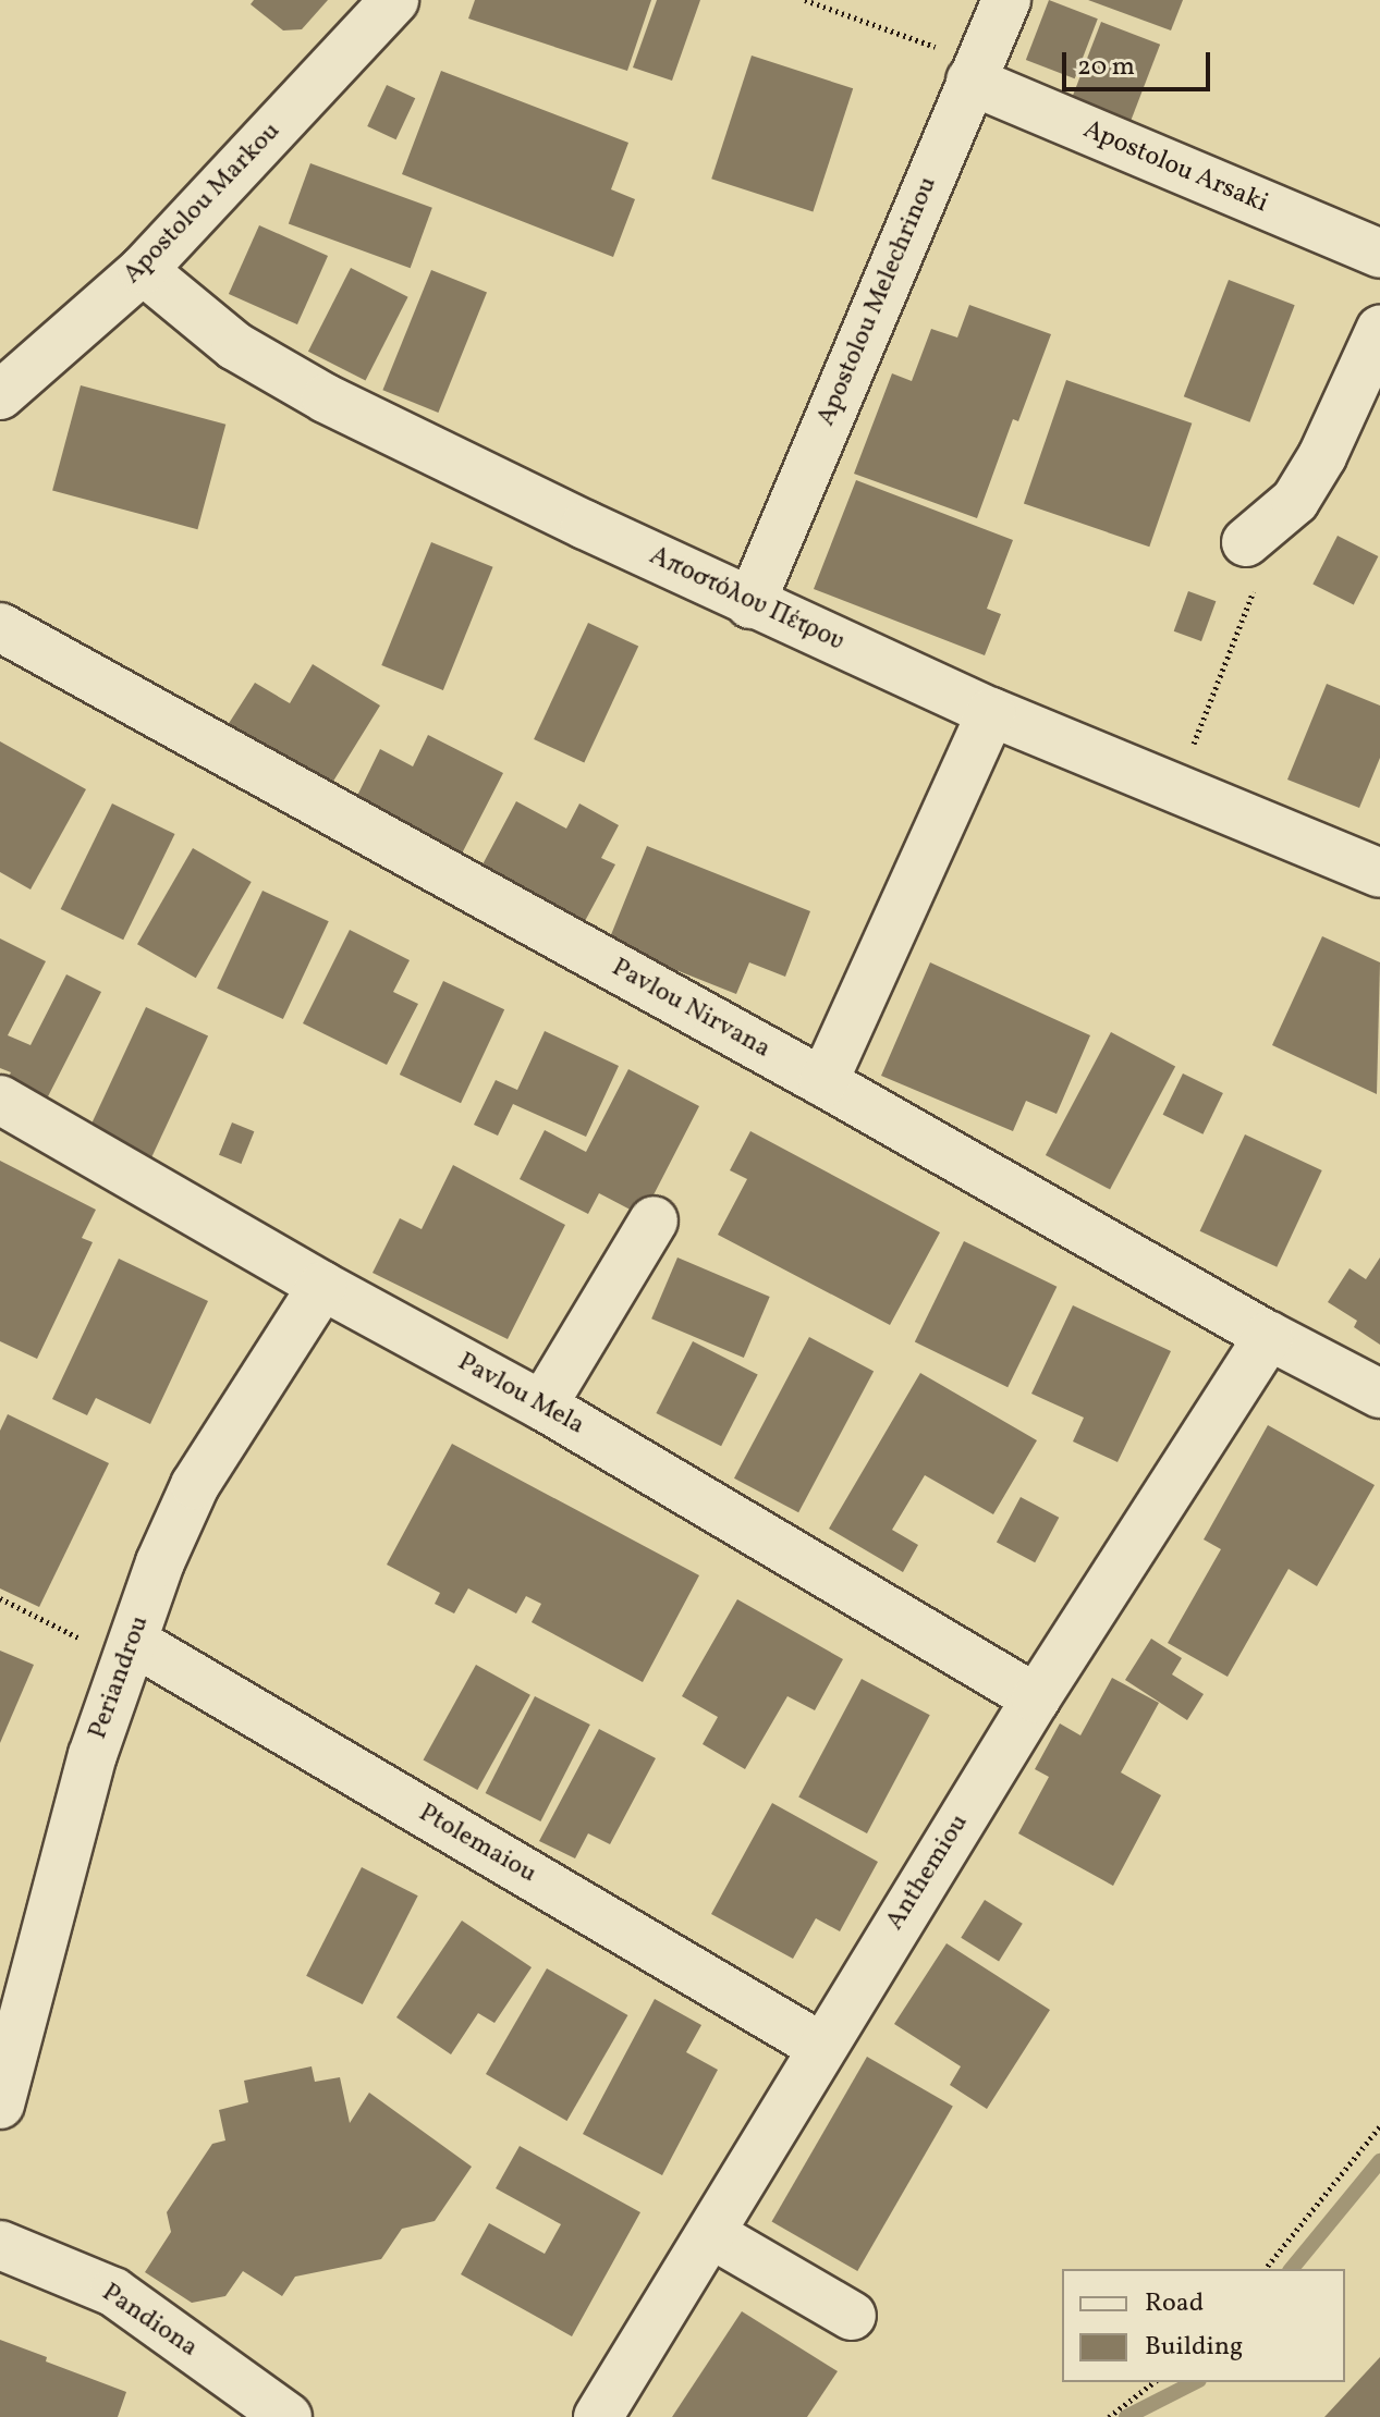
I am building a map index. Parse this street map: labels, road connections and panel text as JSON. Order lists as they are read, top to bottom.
{
  "streets": {
    "street": [
      "Apostolou Arsaki",
      "Apostolou Markou",
      "Apostolou Melechrinou",
      "Αποστόλου Πέτρου",
      "Pavlou Nirvana",
      "Pavlou Mela",
      "Periandrou",
      "Ptolemaiou",
      "Anthemiou",
      "Pandiona"
    ]
  },
  "crossings": [
    ["Apostolou Arsaki", "Apostolou Melechrinou"],
    ["Apostolou Markou", "Αποστόλου Πέτρου"],
    ["Apostolou Melechrinou", "Αποστόλου Πέτρου"],
    ["Pavlou Nirvana", "Anthemiou"],
    ["Pavlou Mela", "Periandrou"],
    ["Pavlou Mela", "Anthemiou"],
    ["Periandrou", "Ptolemaiou"],
    ["Ptolemaiou", "Anthemiou"]
  ],
  "legend": ["Road", "Building"],
  "scale_bar": "20 m"
}
